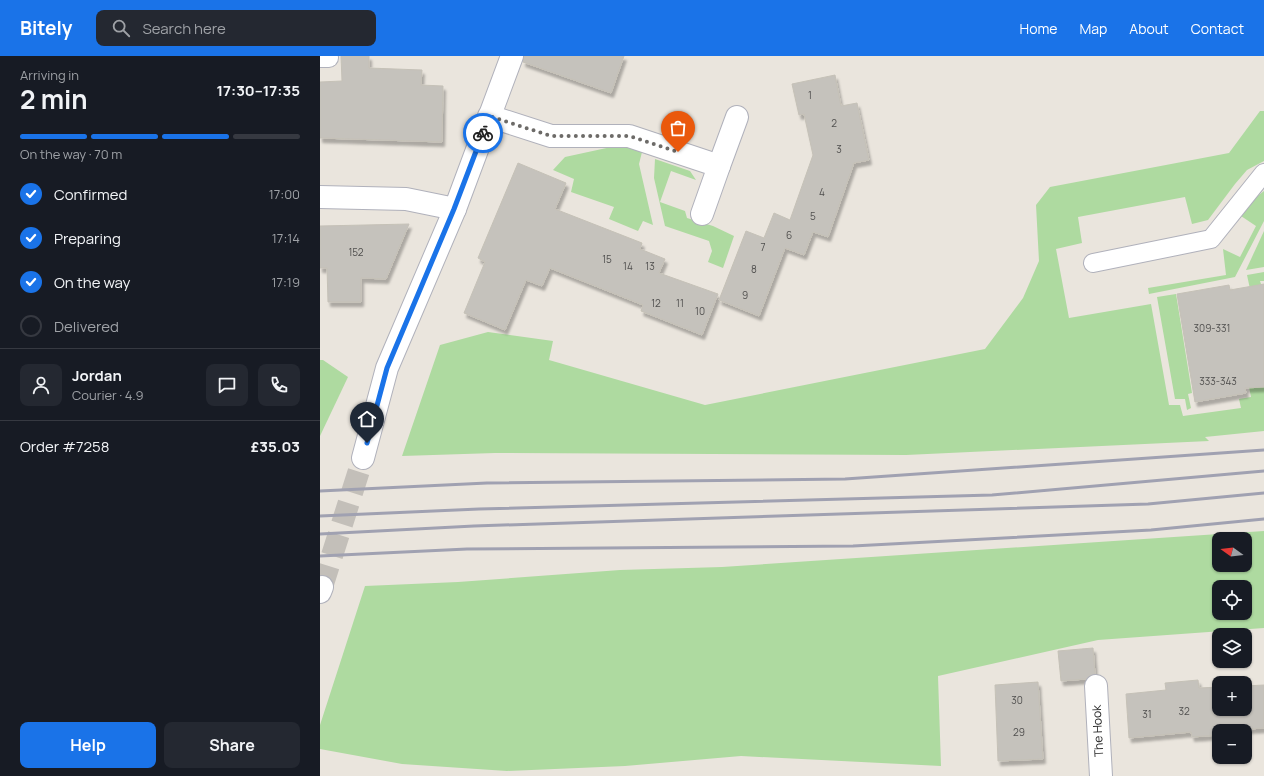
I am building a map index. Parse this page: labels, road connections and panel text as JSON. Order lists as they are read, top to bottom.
{
  "streets": {
    "street": ["The Hook"]
  },
  "house_numbers": [
    "1",
    "2",
    "3",
    "4",
    "5",
    "6",
    "7",
    "152",
    "15",
    "14",
    "13",
    "8",
    "9",
    "12",
    "11",
    "10",
    "309-331",
    "333-343",
    "30",
    "32",
    "31",
    "29"
  ],
  "north": "left",
  "page": {
    "header": "Bitely",
    "search": "Search here",
    "nav": [
      "Home",
      "Map",
      "About",
      "Contact"
    ],
    "heading": ["2 min", "Arriving in", "17:30–17:35"],
    "panel": [
      "Jordan",
      "Courier · 4.9",
      "Order #7258",
      "£35.03"
    ],
    "bar": "On the way · 70 m",
    "list": [
      ["Confirmed", "17:00"],
      ["Preparing", "17:14"],
      ["On the way", "17:19"],
      "Delivered"
    ],
    "map_buttons": ["+", "−"],
    "buttons": ["Help", "Share"]
  }
}
